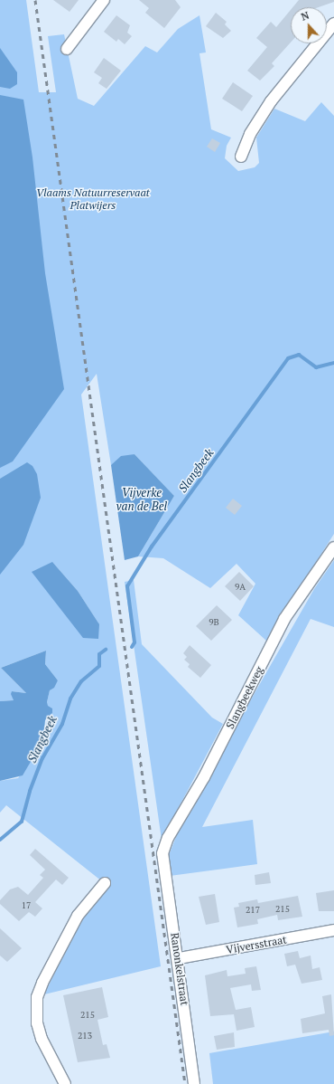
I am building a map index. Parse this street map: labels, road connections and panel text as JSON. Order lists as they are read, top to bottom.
{
  "streets": {
    "street": ["Slangbeekweg", "Vijversstraat", "Ranonkelstraat"]
  },
  "crossings": [
    ["Slangbeekweg", "Ranonkelstraat"],
    ["Vijversstraat", "Ranonkelstraat"]
  ],
  "water": ["Slangbeek", "Vijverke van de Bel"],
  "parks": ["Vlaams Natuurreservaat Platwijers"],
  "house_numbers": [
    "9A",
    "9B",
    "17",
    "215",
    "217",
    "215",
    "213"
  ],
  "north": "top"
}
